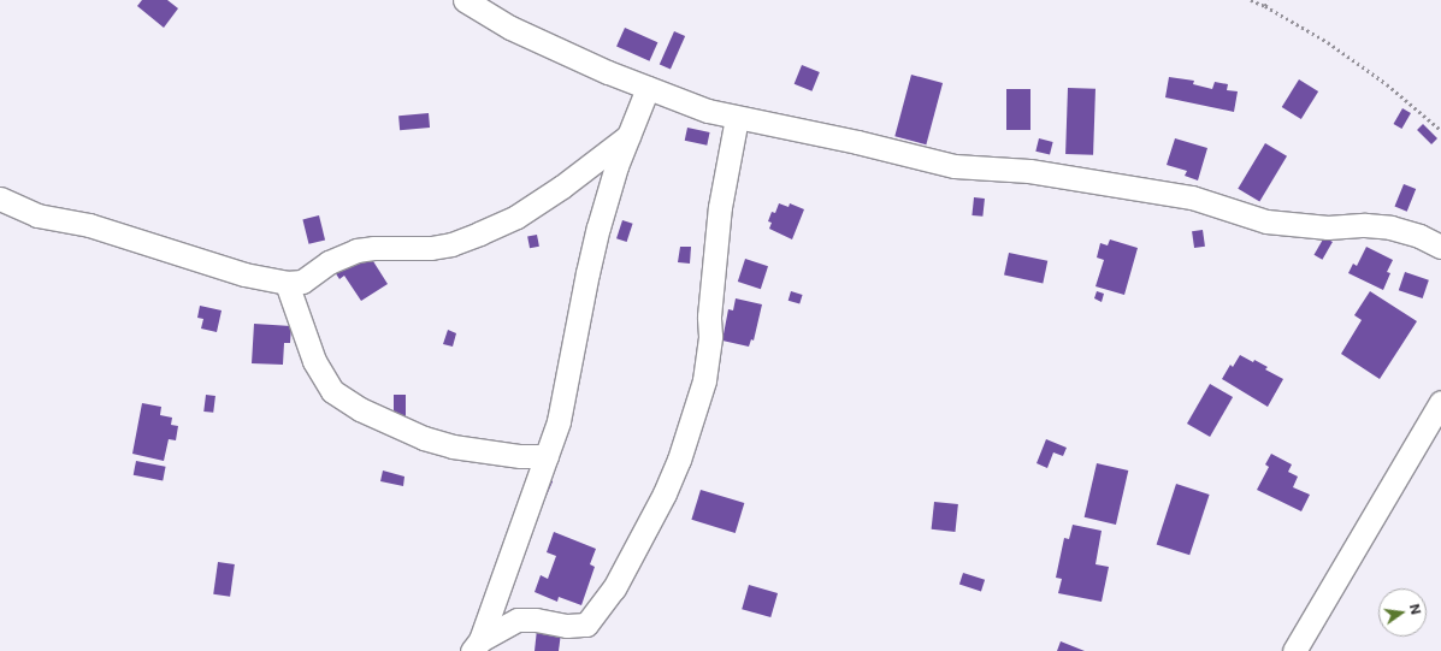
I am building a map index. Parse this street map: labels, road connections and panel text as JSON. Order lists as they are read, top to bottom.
{
  "north": "right"
}
